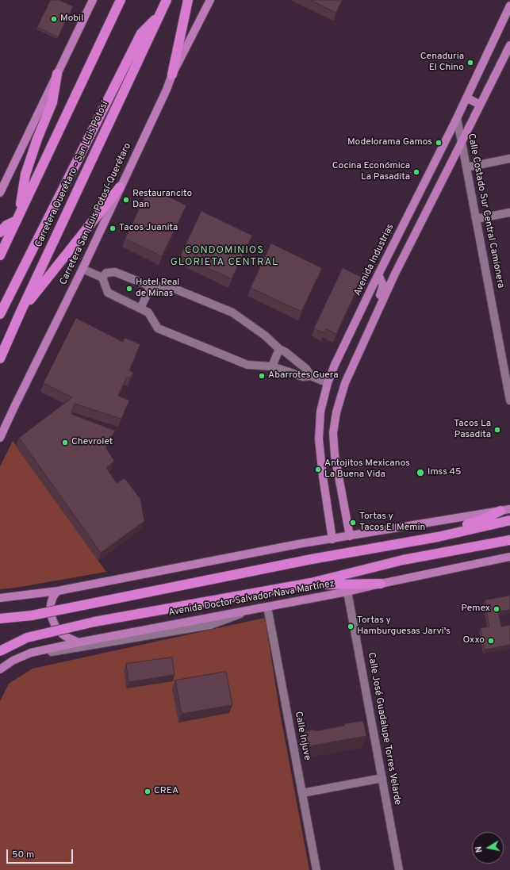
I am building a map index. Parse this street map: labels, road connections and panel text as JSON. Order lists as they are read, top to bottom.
{
  "streets": {
    "highway": ["Carretera Querétaro - San Luis Potosí", "Avenida Doctor Salvador Nava Martínez"],
    "main road": ["Carretera San Luis Potosí-Querétaro", "Avenida Industrias"],
    "street": ["Calle Costado Sur Central Camionera", "Calle José Guadalupe Torres Velarde", "Calle Injuve"]
  },
  "crossings": [
    ["Calle Costado Sur Central Camionera", "Avenida Industrias"],
    ["Avenida Doctor Salvador Nava Martínez", "Calle José Guadalupe Torres Velarde"],
    ["Avenida Doctor Salvador Nava Martínez", "Calle Injuve"]
  ],
  "districts": ["CONDOMINIOS GLORIETA CENTRAL"],
  "places": [
    "Mobil",
    "Cenaduria El Chino",
    "Modelorama Gamos",
    "Cocina Económica La Pasadita",
    "Restaurancito Dan",
    "Tacos Juanita",
    "Hotel Real de Minas",
    "Abarrotes Guera",
    "Tacos La Pasadita",
    "Chevrolet",
    "Antojitos Mexicanos La Buena Vida",
    "Imss 45",
    "Tortas y Tacos El Memin",
    "Pemex",
    "Tortas y Hamburguesas Jarvi's",
    "Oxxo",
    "CREA"
  ],
  "scale_bar": "50 m",
  "north": "left"
}
